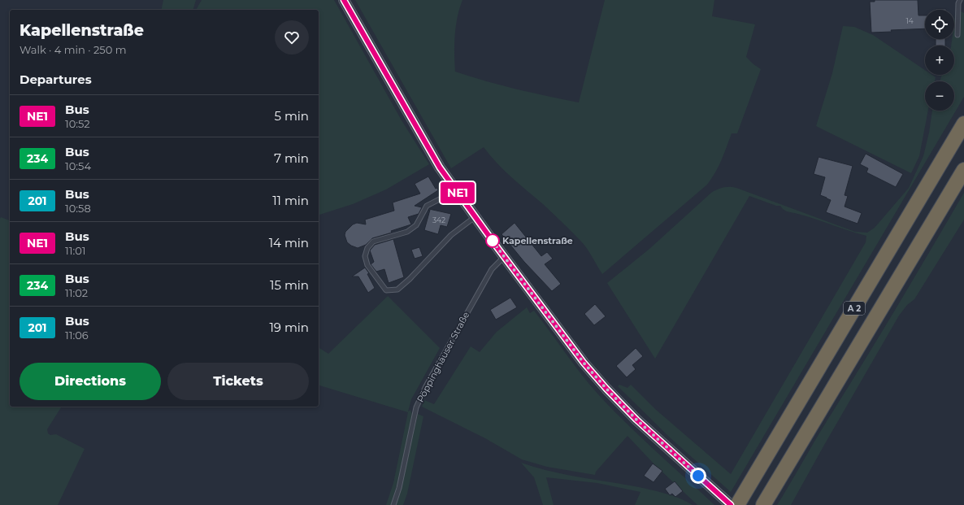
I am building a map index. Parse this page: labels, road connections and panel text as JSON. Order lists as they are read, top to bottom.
{
  "streets": {
    "highway": ["A 2"],
    "lane": ["Pöppinghäuser Straße"]
  },
  "places": ["Kapellenstraße"],
  "lines": ["bus line NE1"],
  "house_numbers": ["14", "342"],
  "page": {
    "on_map": "NE1",
    "map_buttons": ["+", "−"],
    "heading": [
      ["Kapellenstraße", "Walk · 4 min · 250 m"],
      "Departures"
    ],
    "list": [
      {
        "mark": "NE1",
        "name": "Bus",
        "note": "10:52",
        "value": "5 min"
      },
      {
        "mark": "234",
        "name": "Bus",
        "note": "10:54",
        "value": "7 min"
      },
      {
        "mark": "201",
        "name": "Bus",
        "note": "10:58",
        "value": "11 min"
      },
      {
        "mark": "NE1",
        "name": "Bus",
        "note": "11:01",
        "value": "14 min"
      },
      {
        "mark": "234",
        "name": "Bus",
        "note": "11:02",
        "value": "15 min"
      },
      {
        "mark": "201",
        "name": "Bus",
        "note": "11:06",
        "value": "19 min"
      }
    ],
    "buttons": ["Directions", "Tickets"]
  }
}
